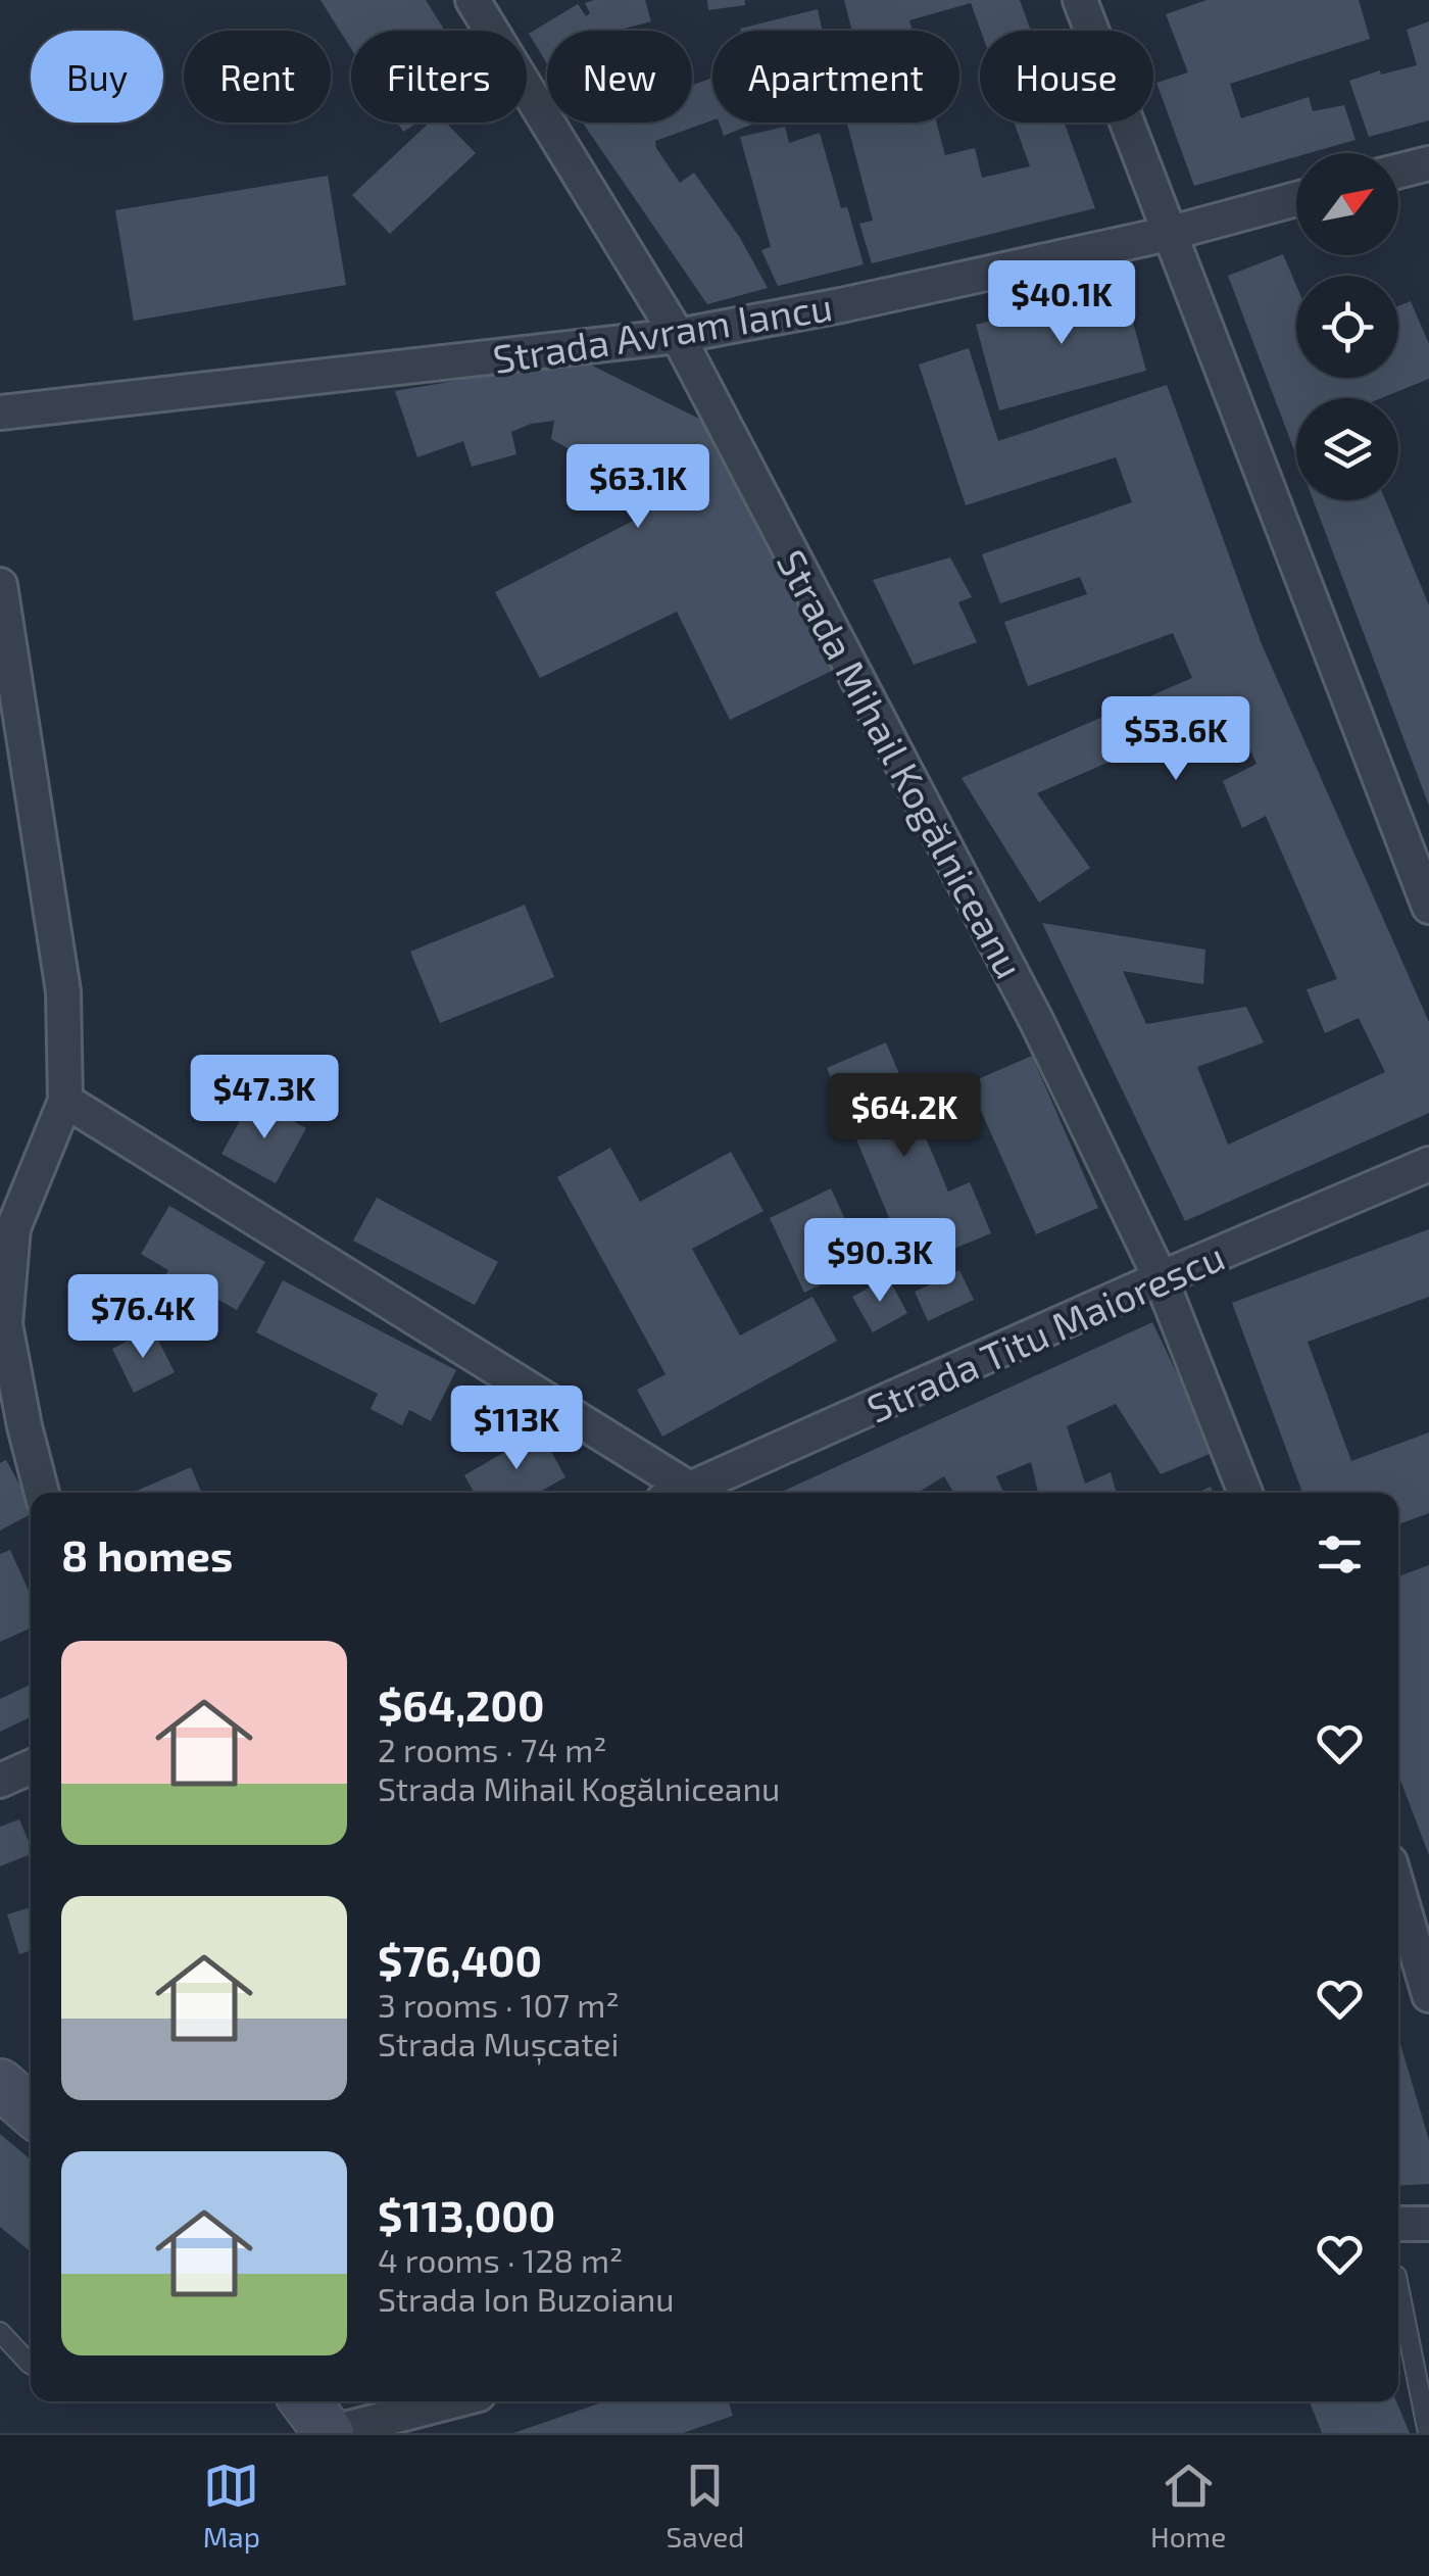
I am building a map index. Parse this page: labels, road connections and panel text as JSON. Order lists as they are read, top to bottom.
{
  "streets": {
    "street": ["Strada Avram Iancu", "Strada Mihail Kogălniceanu", "Strada Titu Maiorescu"]
  },
  "crossings": [
    ["Strada Avram Iancu", "Strada Mihail Kogălniceanu"],
    ["Strada Mihail Kogălniceanu", "Strada Titu Maiorescu"]
  ],
  "north": "top right",
  "page": {
    "chip": [
      "Buy",
      "Rent",
      "Filters",
      "New",
      "Apartment",
      "House"
    ],
    "price": [
      "$40.1K",
      "$63.1K",
      "$53.6K",
      "$47.3K",
      "$64.2K",
      "$90.3K",
      "$76.4K",
      "$113K"
    ],
    "heading": "8 homes",
    "list": [
      {
        "name": "$64,200",
        "note": "2 rooms · 74 m² · Strada Mihail Kogălniceanu"
      },
      {
        "name": "$76,400",
        "note": "3 rooms · 107 m² · Strada Mușcatei"
      },
      {
        "name": "$113,000",
        "note": "4 rooms · 128 m² · Strada Ion Buzoianu"
      }
    ],
    "tabs": ["Map", "Saved", "Home"]
  }
}
